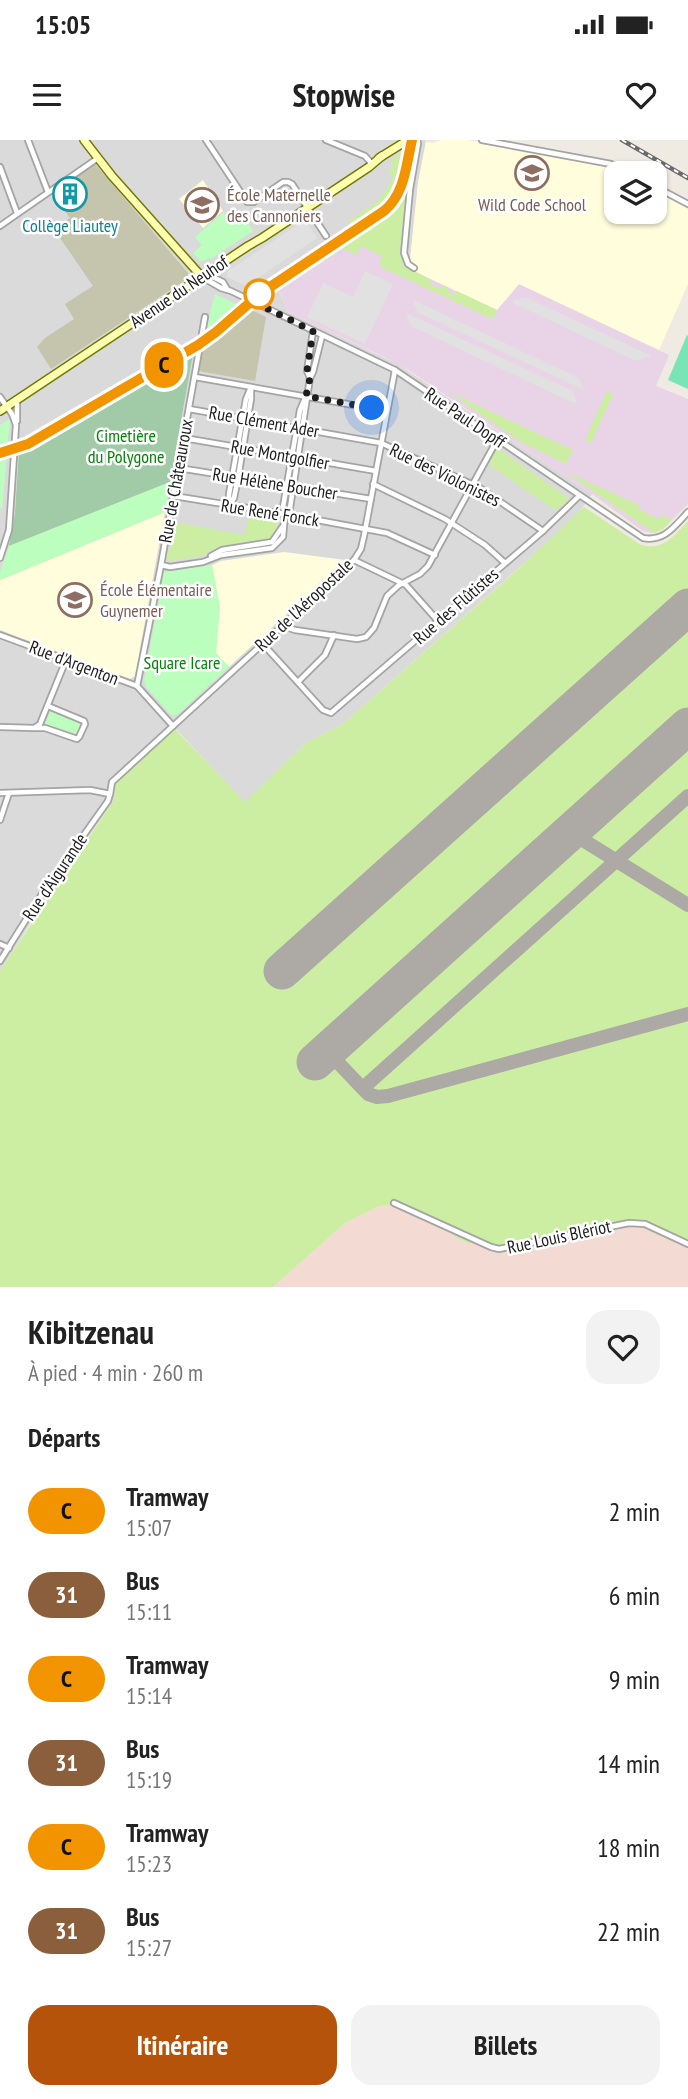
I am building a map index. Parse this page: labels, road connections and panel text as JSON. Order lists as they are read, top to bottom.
{
  "streets": {
    "street": [
      "Avenue du Neuhof",
      "Rue Paul Dopff",
      "Rue Clément Ader",
      "Rue Montgolfier",
      "Rue des Violonistes",
      "Rue de Châteauroux",
      "Rue Hélène Boucher",
      "Rue René Fonck",
      "Rue de l'Aéropostale",
      "Rue des Flûtistes",
      "Rue d'Argenton",
      "Rue d'Aigurande",
      "Rue Louis Blériot"
    ]
  },
  "crossings": [
    ["Avenue du Neuhof", "Rue Paul Dopff"],
    ["Rue Paul Dopff", "Rue de l'Aéropostale"],
    ["Rue Paul Dopff", "Rue des Flûtistes"],
    ["Rue Clément Ader", "Rue des Violonistes"],
    ["Rue Clément Ader", "Rue de Châteauroux"],
    ["Rue Clément Ader", "Rue de l'Aéropostale"],
    ["Rue Montgolfier", "Rue de Châteauroux"],
    ["Rue Montgolfier", "Rue de l'Aéropostale"],
    ["Rue des Violonistes", "Rue de l'Aéropostale"],
    ["Rue des Violonistes", "Rue des Flûtistes"],
    ["Rue de Châteauroux", "Rue Hélène Boucher"],
    ["Rue de Châteauroux", "Rue René Fonck"],
    ["Rue de Châteauroux", "Rue d'Argenton"],
    ["Rue Hélène Boucher", "Rue de l'Aéropostale"],
    ["Rue René Fonck", "Rue de l'Aéropostale"],
    ["Rue de l'Aéropostale", "Rue d'Argenton"],
    ["Rue de l'Aéropostale", "Rue d'Aigurande"]
  ],
  "parks": ["Cimetière du Polygone", "Square Icare"],
  "places": {
    "school or university": ["Wild Code School", "École Maternelle des Cannoniers", "École Élémentaire Guynemer"],
    "building": ["Collège Liautey"]
  },
  "lines": ["tram line C"],
  "page": {
    "status": "15:05",
    "header": "Stopwise",
    "on_map": "C",
    "heading": [
      ["Kibitzenau", "À pied · 4 min · 260 m"],
      "Départs"
    ],
    "list": [
      {
        "mark": "C",
        "name": "Tramway",
        "note": "15:07",
        "value": "2 min"
      },
      {
        "mark": "31",
        "name": "Bus",
        "note": "15:11",
        "value": "6 min"
      },
      {
        "mark": "C",
        "name": "Tramway",
        "note": "15:14",
        "value": "9 min"
      },
      {
        "mark": "31",
        "name": "Bus",
        "note": "15:19",
        "value": "14 min"
      },
      {
        "mark": "C",
        "name": "Tramway",
        "note": "15:23",
        "value": "18 min"
      },
      {
        "mark": "31",
        "name": "Bus",
        "note": "15:27",
        "value": "22 min"
      }
    ],
    "buttons": ["Itinéraire", "Billets"]
  }
}
